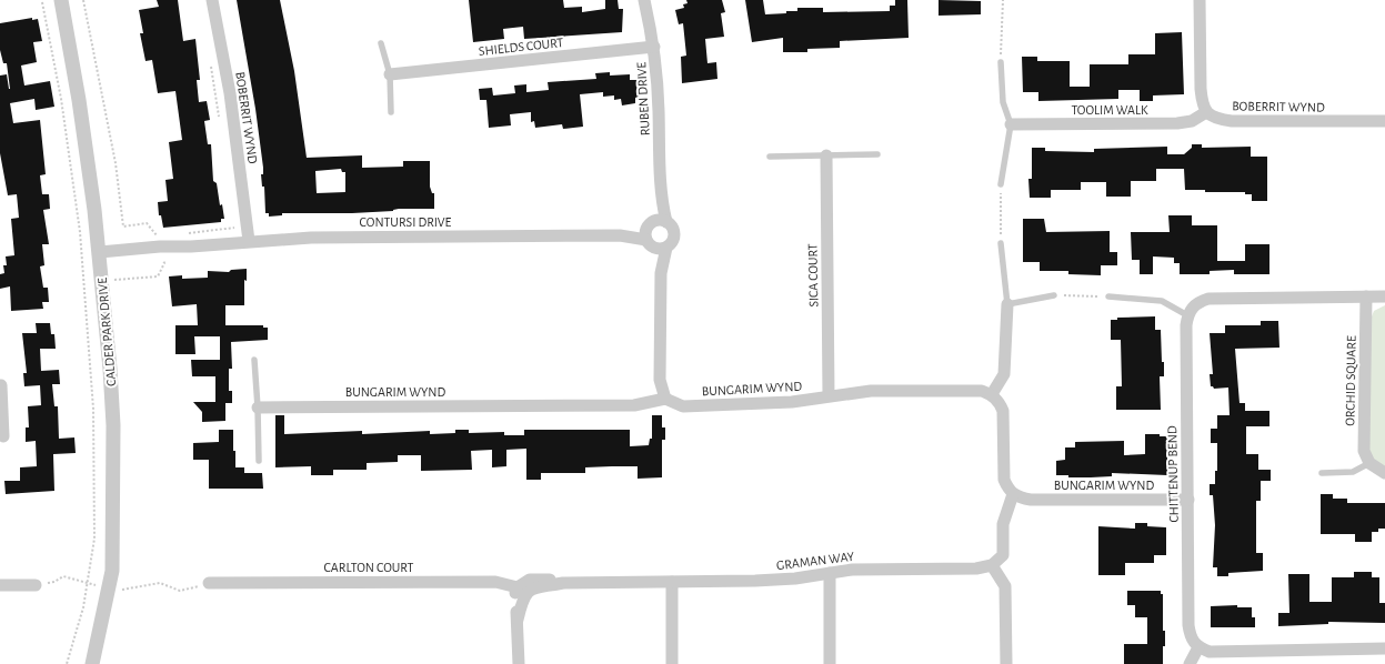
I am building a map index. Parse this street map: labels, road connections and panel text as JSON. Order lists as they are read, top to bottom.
{
  "streets": {
    "street": [
      "SHIELDS COURT",
      "RUBEN DRIVE",
      "BOBERRIT WYND",
      "TOOLIM WALK",
      "CONTURSI DRIVE",
      "SICA COURT",
      "CALDER PARK DRIVE",
      "ORCHID SQUARE",
      "BUNGARIM WYND",
      "CHITTENUP BEND",
      "GRAMAN WAY",
      "CARLTON COURT"
    ]
  },
  "crossings": [
    ["SHIELDS COURT", "RUBEN DRIVE"],
    ["RUBEN DRIVE", "CONTURSI DRIVE"],
    ["BOBERRIT WYND", "TOOLIM WALK"],
    ["BOBERRIT WYND", "CONTURSI DRIVE"],
    ["CONTURSI DRIVE", "CALDER PARK DRIVE"],
    ["SICA COURT", "BUNGARIM WYND"],
    ["BUNGARIM WYND", "CHITTENUP BEND"],
    ["GRAMAN WAY", "CARLTON COURT"]
  ]
}
